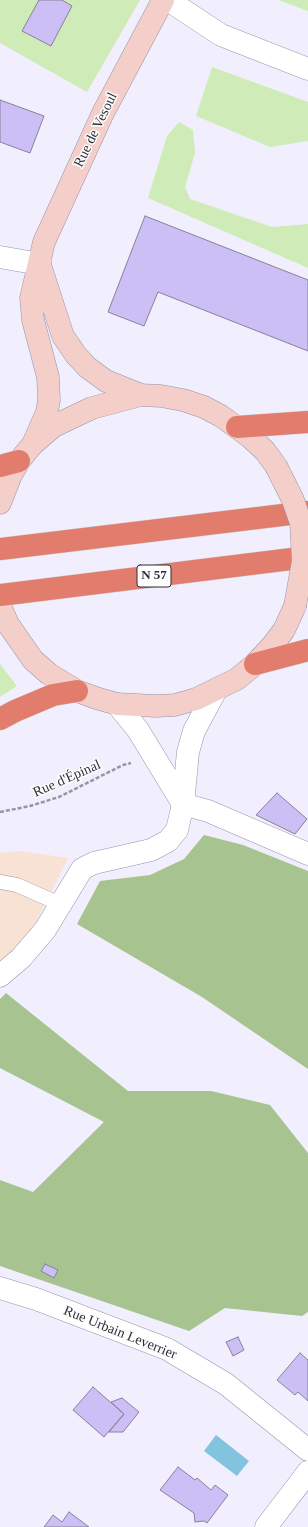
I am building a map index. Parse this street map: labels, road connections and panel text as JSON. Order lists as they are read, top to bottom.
{
  "streets": {
    "highway": ["N 57"],
    "main road": ["Rue de Vesoul"],
    "street": ["Rue Urbain Leverrier"],
    "path": ["Rue d'Épinal"]
  }
}
